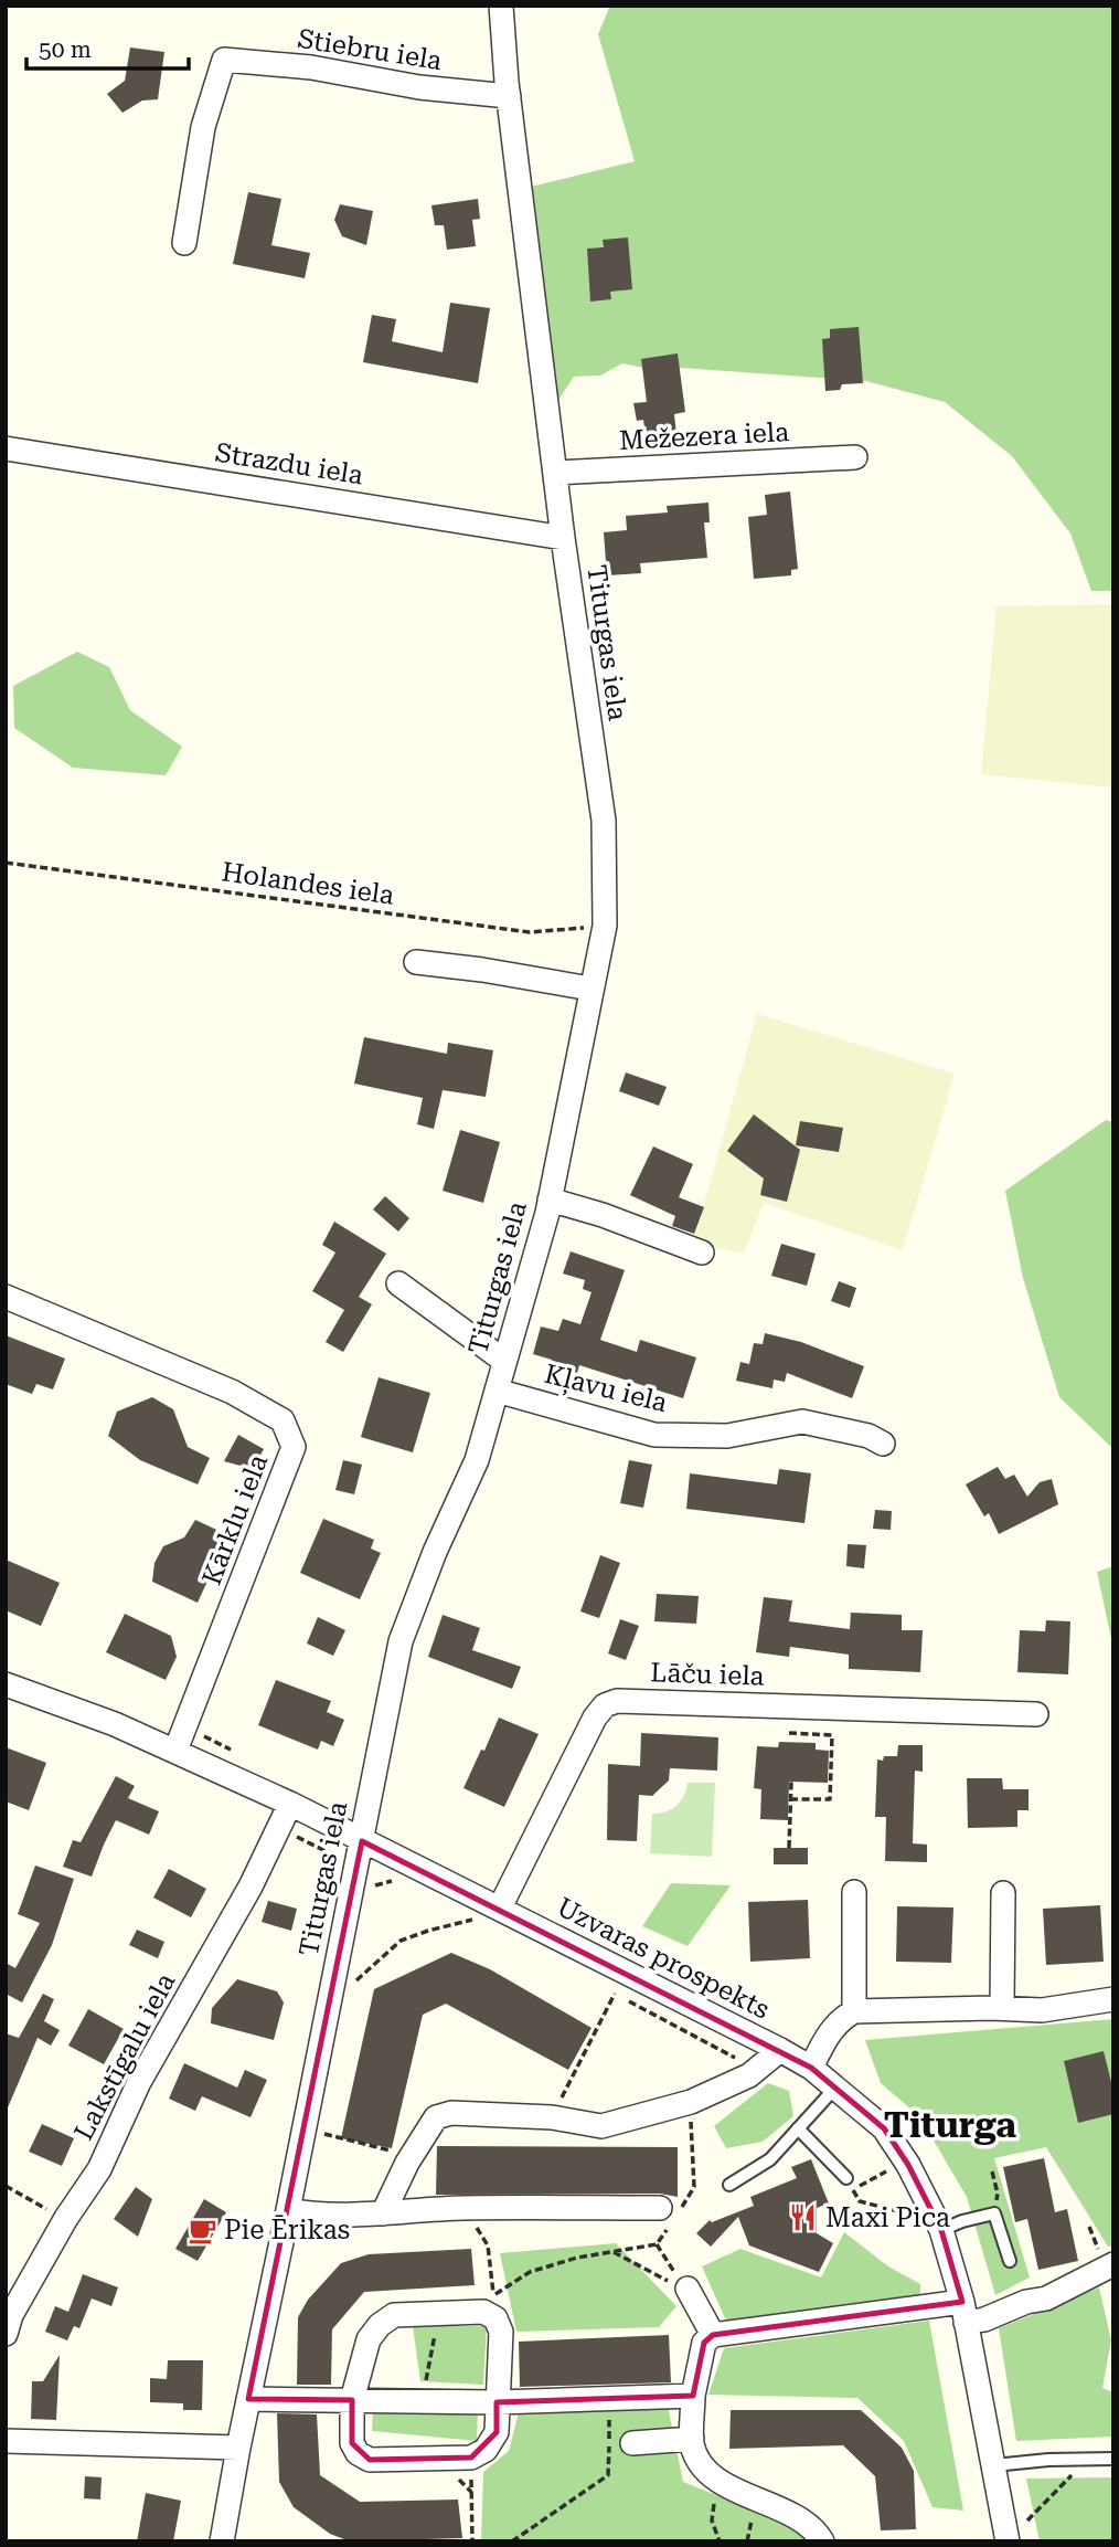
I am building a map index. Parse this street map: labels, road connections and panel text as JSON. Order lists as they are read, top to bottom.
{
  "streets": {
    "street": [
      "Stiebru iela",
      "Mežezera iela",
      "Strazdu iela",
      "Titurgas iela",
      "Kļavu iela",
      "Kārklu iela",
      "Lāču iela",
      "Uzvaras prospekts",
      "Lakstīgalu iela"
    ],
    "path": ["Holandes iela"]
  },
  "crossings": [
    ["Stiebru iela", "Titurgas iela"],
    ["Mežezera iela", "Titurgas iela"],
    ["Strazdu iela", "Titurgas iela"],
    ["Titurgas iela", "Holandes iela"],
    ["Titurgas iela", "Kļavu iela"],
    ["Titurgas iela", "Uzvaras prospekts"],
    ["Kārklu iela", "Uzvaras prospekts"],
    ["Lāču iela", "Uzvaras prospekts"],
    ["Uzvaras prospekts", "Lakstīgalu iela"]
  ],
  "districts": ["Titurga"],
  "places": {
    "restaurant": ["Maxi Pica"],
    "cafe": ["Pie Ērikas"]
  },
  "scale_bar": "50 m"
}
